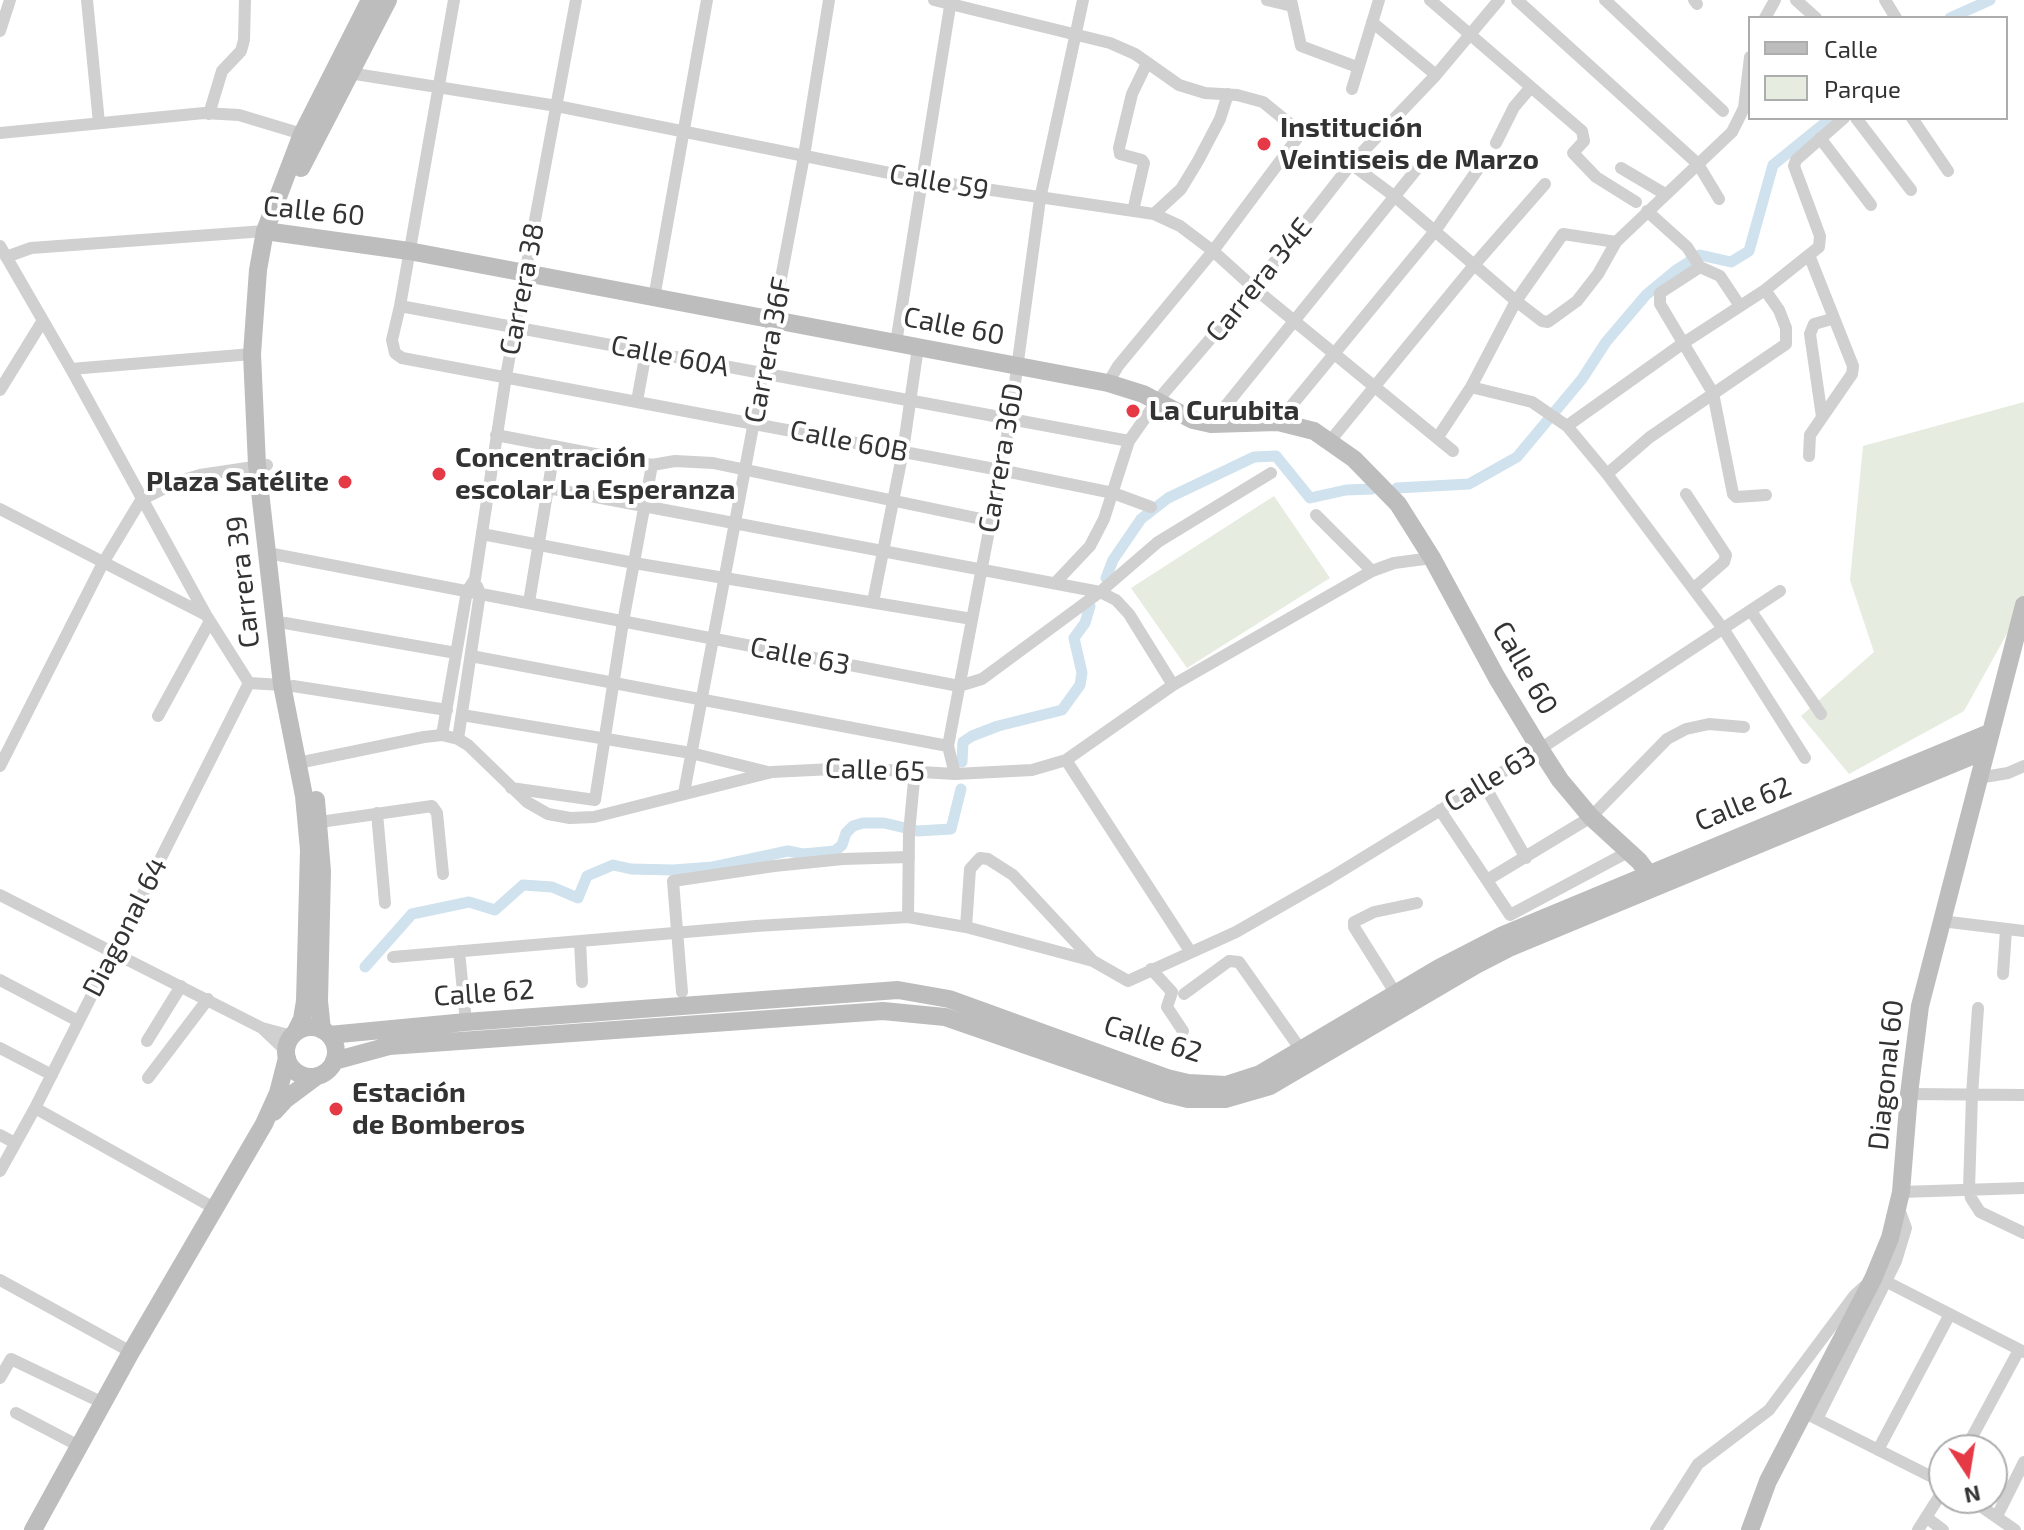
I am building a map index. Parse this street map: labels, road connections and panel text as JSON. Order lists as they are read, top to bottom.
{
  "streets": {
    "main road": [
      "Calle 60",
      "Carrera 39",
      "Calle 62",
      "Diagonal 60"
    ],
    "street": [
      "Calle 59",
      "Carrera 34E",
      "Carrera 38",
      "Carrera 36F",
      "Calle 60A",
      "Calle 60B",
      "Carrera 36D",
      "Calle 63",
      "Calle 65",
      "Diagonal 64"
    ]
  },
  "crossings": [
    ["Calle 59", "Carrera 34E"],
    ["Calle 59", "Carrera 38"],
    ["Calle 59", "Carrera 36F"],
    ["Calle 59", "Carrera 36D"],
    ["Calle 59", "Carrera 39"],
    ["Calle 60", "Carrera 34E"],
    ["Calle 60", "Carrera 38"],
    ["Calle 60", "Carrera 36F"],
    ["Calle 60", "Carrera 36D"],
    ["Calle 60", "Carrera 39"],
    ["Calle 60", "Calle 63"],
    ["Calle 60", "Calle 65"],
    ["Calle 60", "Calle 62"],
    ["Carrera 34E", "Calle 60A"],
    ["Carrera 34E", "Calle 60B"],
    ["Carrera 38", "Calle 60A"],
    ["Carrera 38", "Calle 60B"],
    ["Carrera 38", "Calle 63"],
    ["Carrera 38", "Calle 65"],
    ["Carrera 36F", "Calle 60A"],
    ["Carrera 36F", "Calle 60B"],
    ["Carrera 36F", "Calle 63"],
    ["Carrera 36F", "Calle 65"],
    ["Calle 60A", "Calle 60B"],
    ["Calle 60A", "Carrera 36D"],
    ["Calle 60B", "Carrera 36D"],
    ["Carrera 36D", "Calle 63"],
    ["Carrera 36D", "Calle 65"],
    ["Carrera 39", "Calle 63"],
    ["Carrera 39", "Calle 65"],
    ["Carrera 39", "Calle 62"],
    ["Calle 62", "Diagonal 60"]
  ],
  "places": [
    "Institución Veintiseis de Marzo",
    "La Curubita",
    "Concentración escolar La Esperanza",
    "Plaza Satélite",
    "Estación de Bomberos"
  ],
  "legend": ["Calle", "Parque"],
  "north": "bottom"
}
